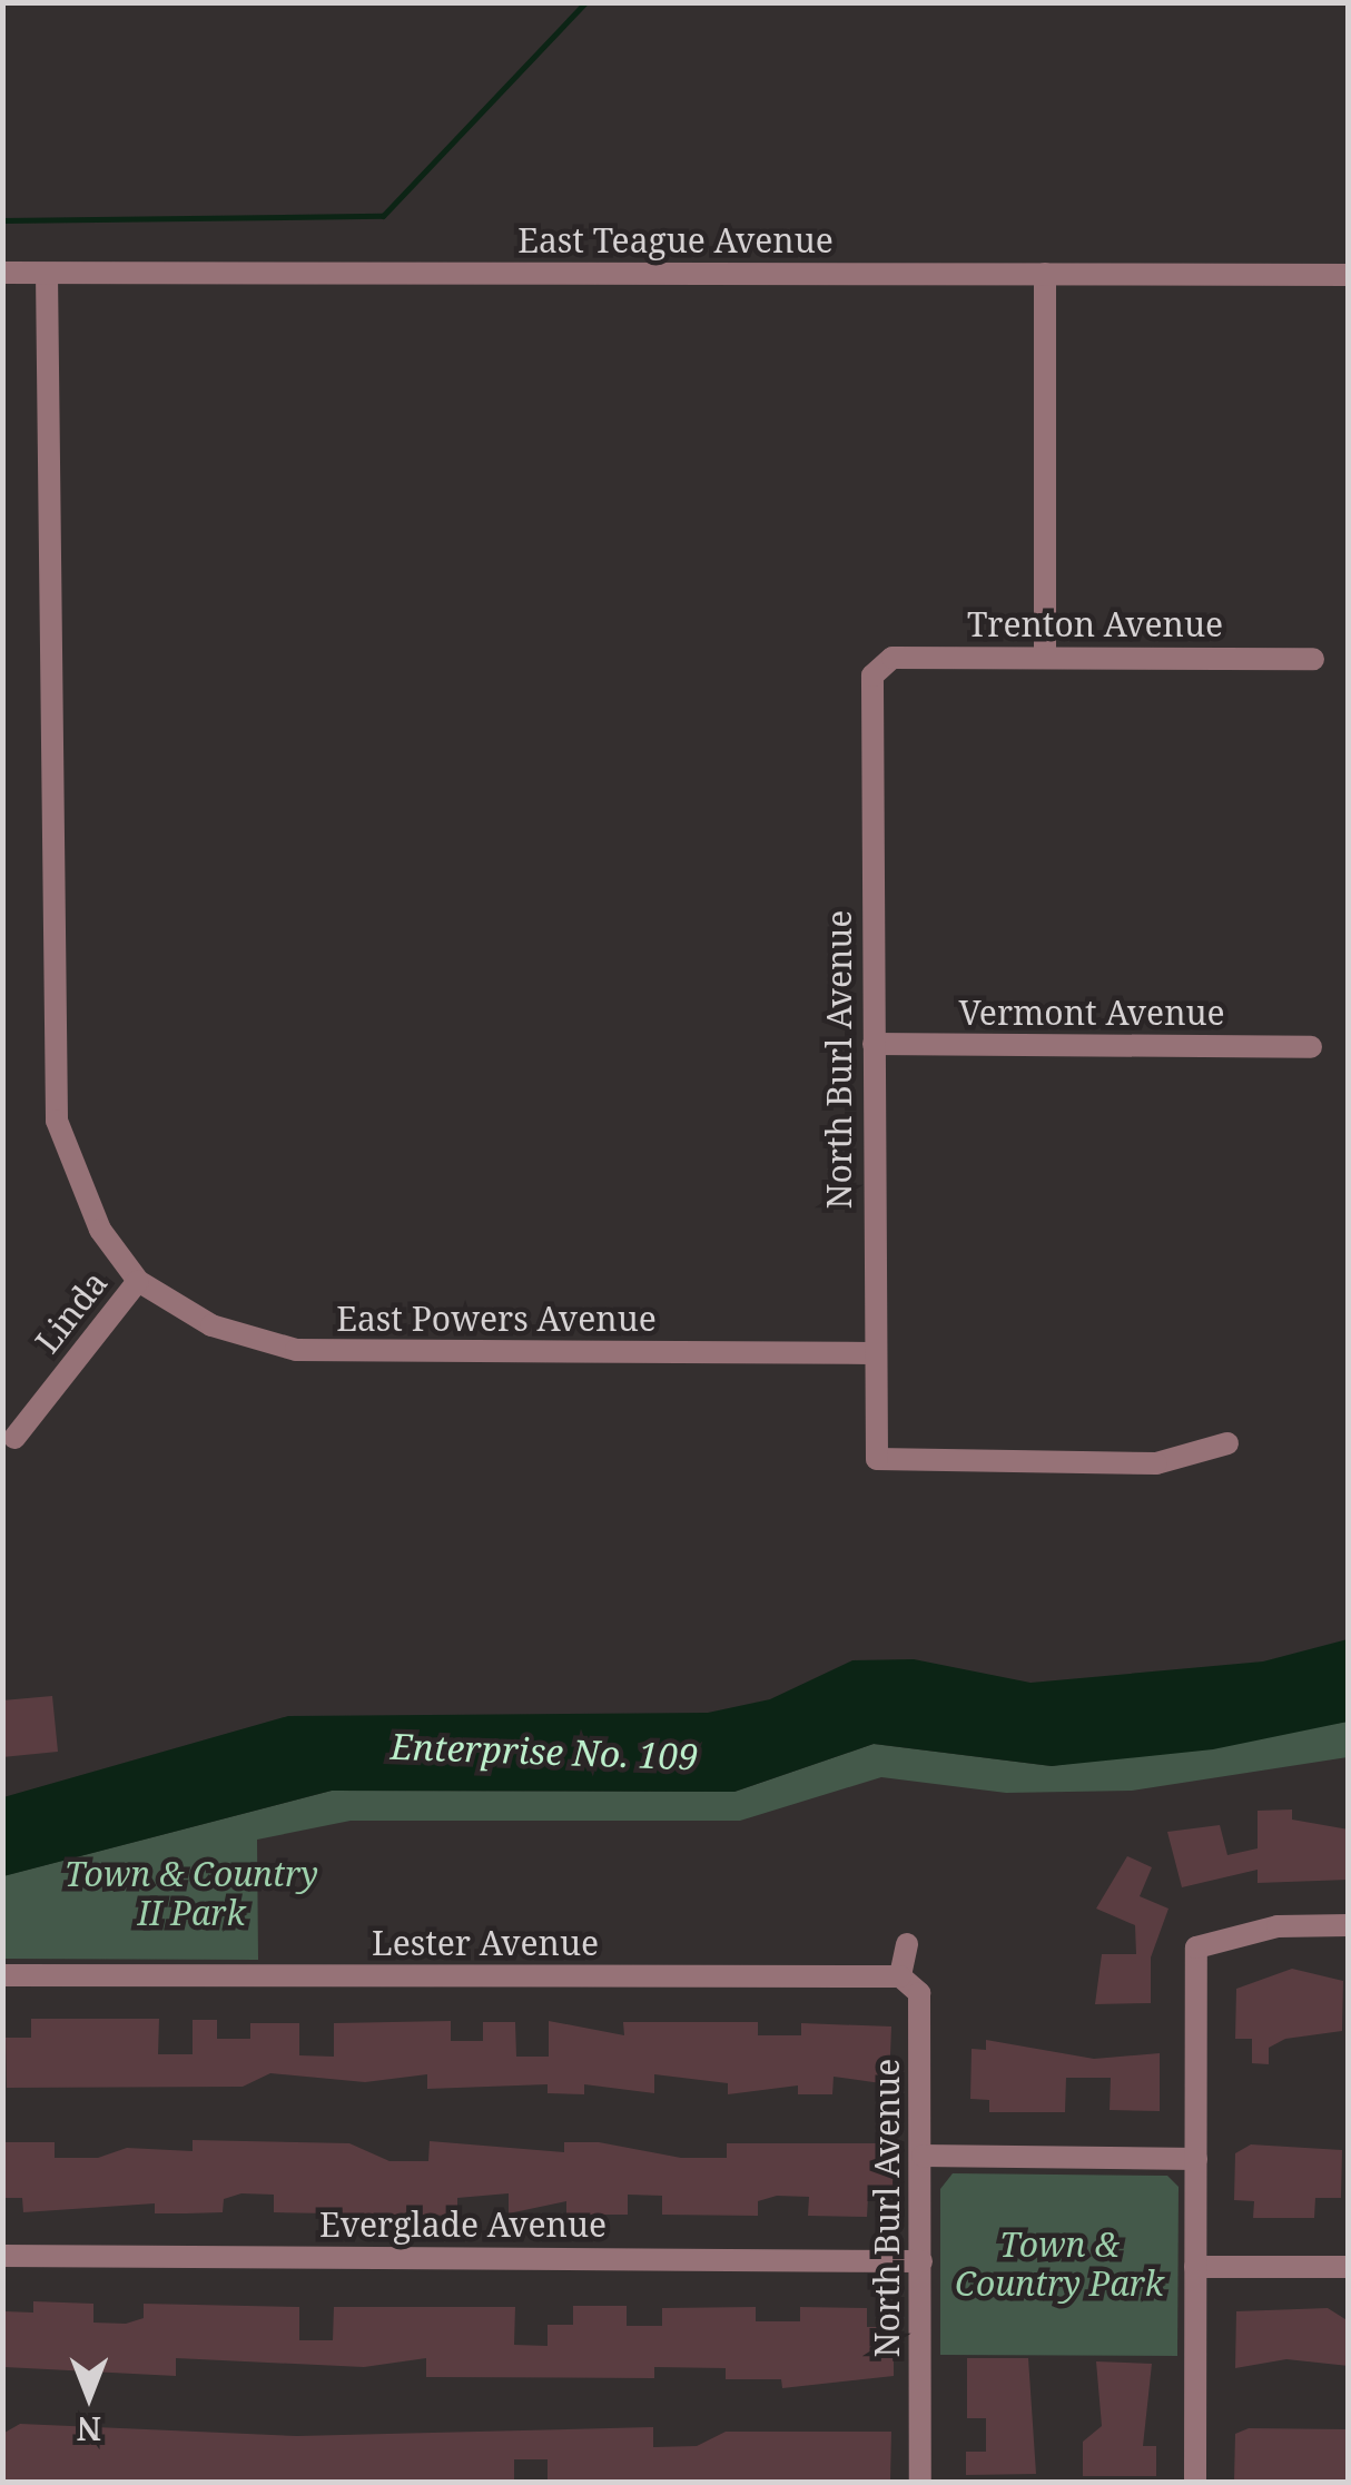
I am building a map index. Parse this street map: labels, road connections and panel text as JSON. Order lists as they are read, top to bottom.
{
  "streets": {
    "street": [
      "East Teague Avenue",
      "Trenton Avenue",
      "Vermont Avenue",
      "North Burl Avenue",
      "Linda",
      "East Powers Avenue",
      "Lester Avenue",
      "Everglade Avenue"
    ]
  },
  "crossings": [
    ["Trenton Avenue", "North Burl Avenue"],
    ["Vermont Avenue", "North Burl Avenue"],
    ["North Burl Avenue", "East Powers Avenue"],
    ["North Burl Avenue", "Lester Avenue"],
    ["North Burl Avenue", "Everglade Avenue"],
    ["Linda", "East Powers Avenue"]
  ],
  "water": ["Enterprise No. 109"],
  "parks": ["Town & Country II Park", "Town & Country Park"],
  "north": "bottom"
}
